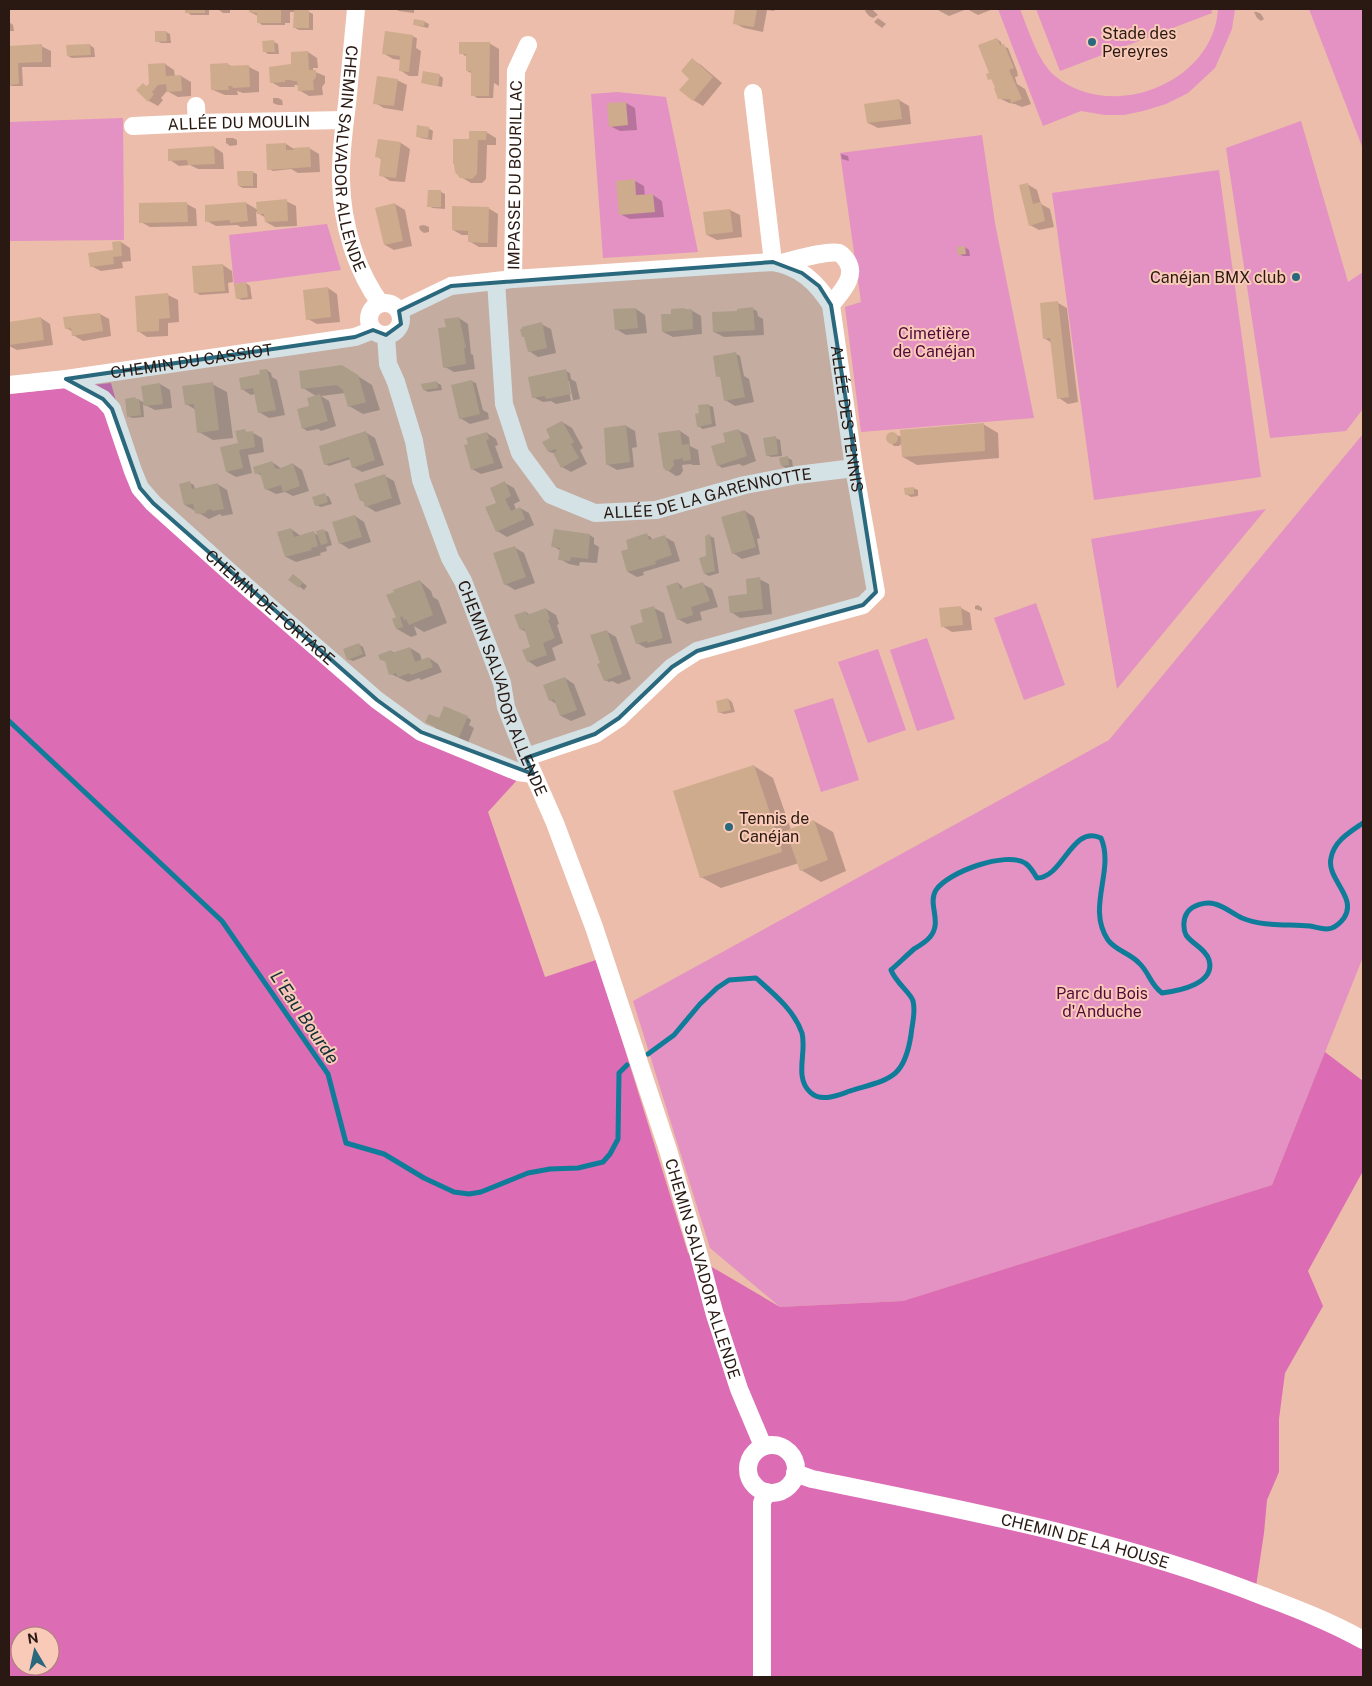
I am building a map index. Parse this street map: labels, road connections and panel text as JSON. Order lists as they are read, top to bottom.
{
  "streets": {
    "street": [
      "ALLÉE DU MOULIN",
      "CHEMIN SALVADOR ALLENDE",
      "IMPASSE DU BOURILLAC",
      "CHEMIN DU CASSIOT",
      "ALLÉE DES TENNIS",
      "ALLÉE DE LA GARENNOTTE",
      "CHEMIN DE FORTAGE",
      "CHEMIN DE LA HOUSE"
    ]
  },
  "crossings": [
    ["ALLÉE DU MOULIN", "CHEMIN SALVADOR ALLENDE"],
    ["CHEMIN SALVADOR ALLENDE", "CHEMIN DU CASSIOT"],
    ["CHEMIN SALVADOR ALLENDE", "ALLÉE DES TENNIS"],
    ["CHEMIN SALVADOR ALLENDE", "CHEMIN DE FORTAGE"],
    ["CHEMIN SALVADOR ALLENDE", "CHEMIN DE LA HOUSE"],
    ["IMPASSE DU BOURILLAC", "ALLÉE DE LA GARENNOTTE"],
    ["CHEMIN DU CASSIOT", "CHEMIN DE FORTAGE"],
    ["ALLÉE DES TENNIS", "ALLÉE DE LA GARENNOTTE"]
  ],
  "water": ["L'Eau Bourde"],
  "parks": ["Cimetière de Canéjan", "Parc du Bois d'Anduche"],
  "places": ["Stade des Pereyres", "Canéjan BMX club", "Tennis de Canéjan"],
  "north": "top"
}
